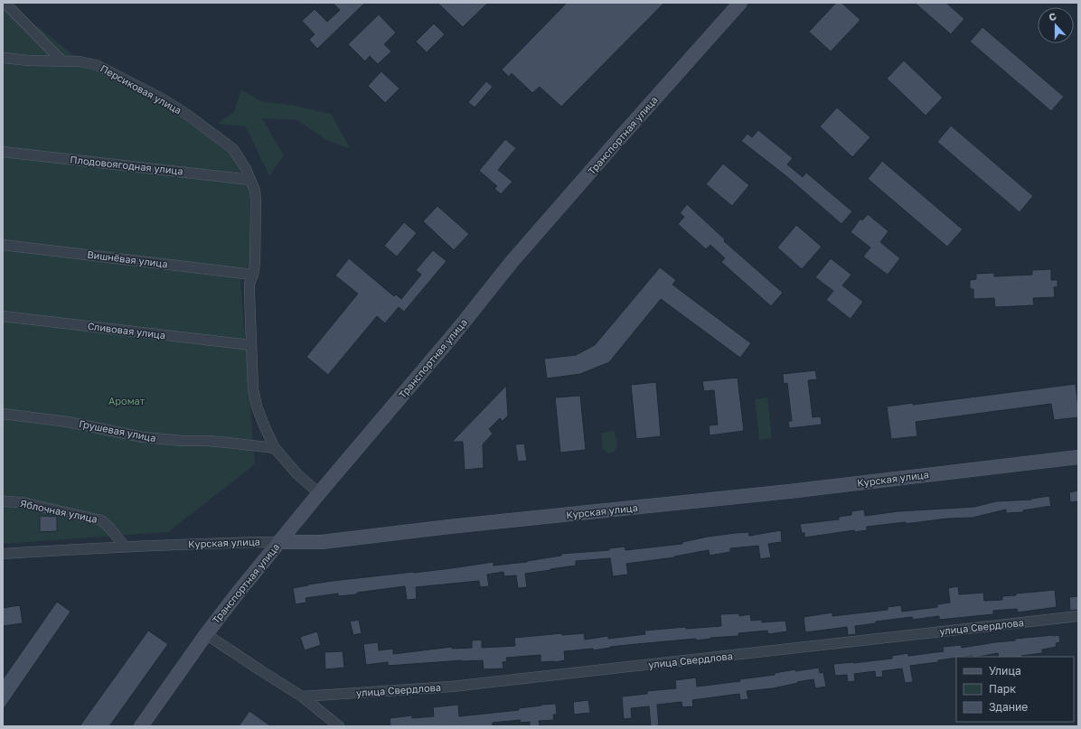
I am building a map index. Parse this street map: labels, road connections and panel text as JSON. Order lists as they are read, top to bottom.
{
  "streets": {
    "main road": ["Транспортная улица", "Курская улица"],
    "street": [
      "Персиковая улица",
      "Плодовоягодная улица",
      "Вишнёвая улица",
      "Сливовая улица",
      "Грушевая улица",
      "Яблочная улица",
      "улица Свердлова"
    ]
  },
  "crossings": [
    ["Персиковая улица", "Транспортная улица"],
    ["Персиковая улица", "Плодовоягодная улица"],
    ["Персиковая улица", "Вишнёвая улица"],
    ["Персиковая улица", "Сливовая улица"],
    ["Персиковая улица", "Грушевая улица"],
    ["Транспортная улица", "Курская улица"],
    ["Курская улица", "Яблочная улица"]
  ],
  "parks": ["Аромат"],
  "legend": ["Улица", "Парк", "Здание"],
  "north": "top"
}
